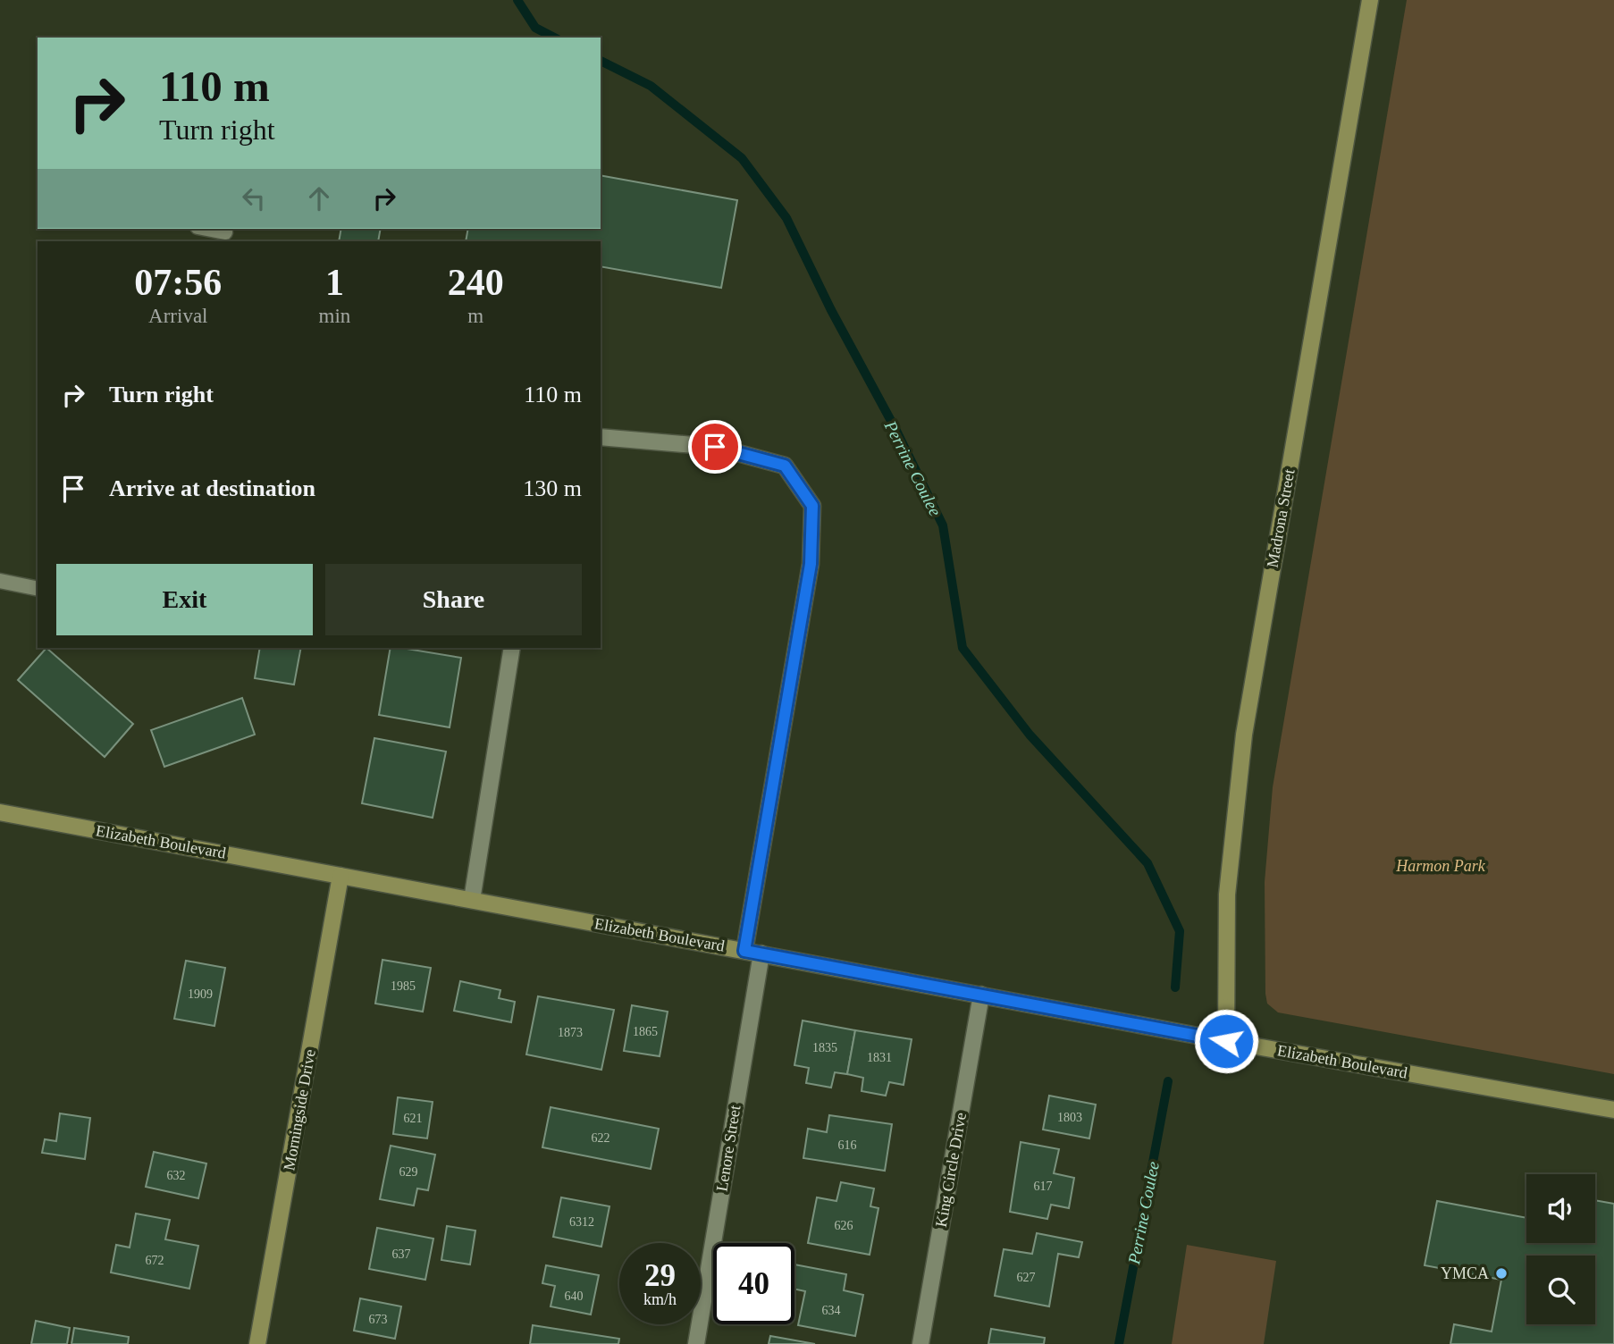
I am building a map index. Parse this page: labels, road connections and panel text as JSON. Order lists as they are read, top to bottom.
{
  "streets": {
    "street": [
      "Madrona Street",
      "Elizabeth Boulevard",
      "Morningside Drive",
      "Lenore Street",
      "King Circle Drive"
    ]
  },
  "crossings": [
    ["Madrona Street", "Elizabeth Boulevard"],
    ["Elizabeth Boulevard", "Morningside Drive"],
    ["Elizabeth Boulevard", "Lenore Street"],
    ["Elizabeth Boulevard", "King Circle Drive"]
  ],
  "water": ["Perrine Coulee"],
  "parks": ["Harmon Park"],
  "places": ["YMCA"],
  "house_numbers": [
    "1985",
    "1909",
    "1865",
    "1873",
    "1835",
    "1831",
    "1803",
    "621",
    "622",
    "616",
    "629",
    "632",
    "617",
    "6312",
    "626",
    "637",
    "672",
    "627",
    "640",
    "634",
    "673"
  ],
  "page": {
    "turn": ["110 m", "Turn right"],
    "eta": [
      "07:56",
      "Arrival",
      "1",
      "min",
      "240",
      "m"
    ],
    "list": [
      {
        "name": "Turn right",
        "value": "110 m"
      },
      {
        "name": "Arrive at destination",
        "value": "130 m"
      }
    ],
    "buttons": ["Exit", "Share"],
    "speed": "29 km/h",
    "limit": "40"
  }
}
